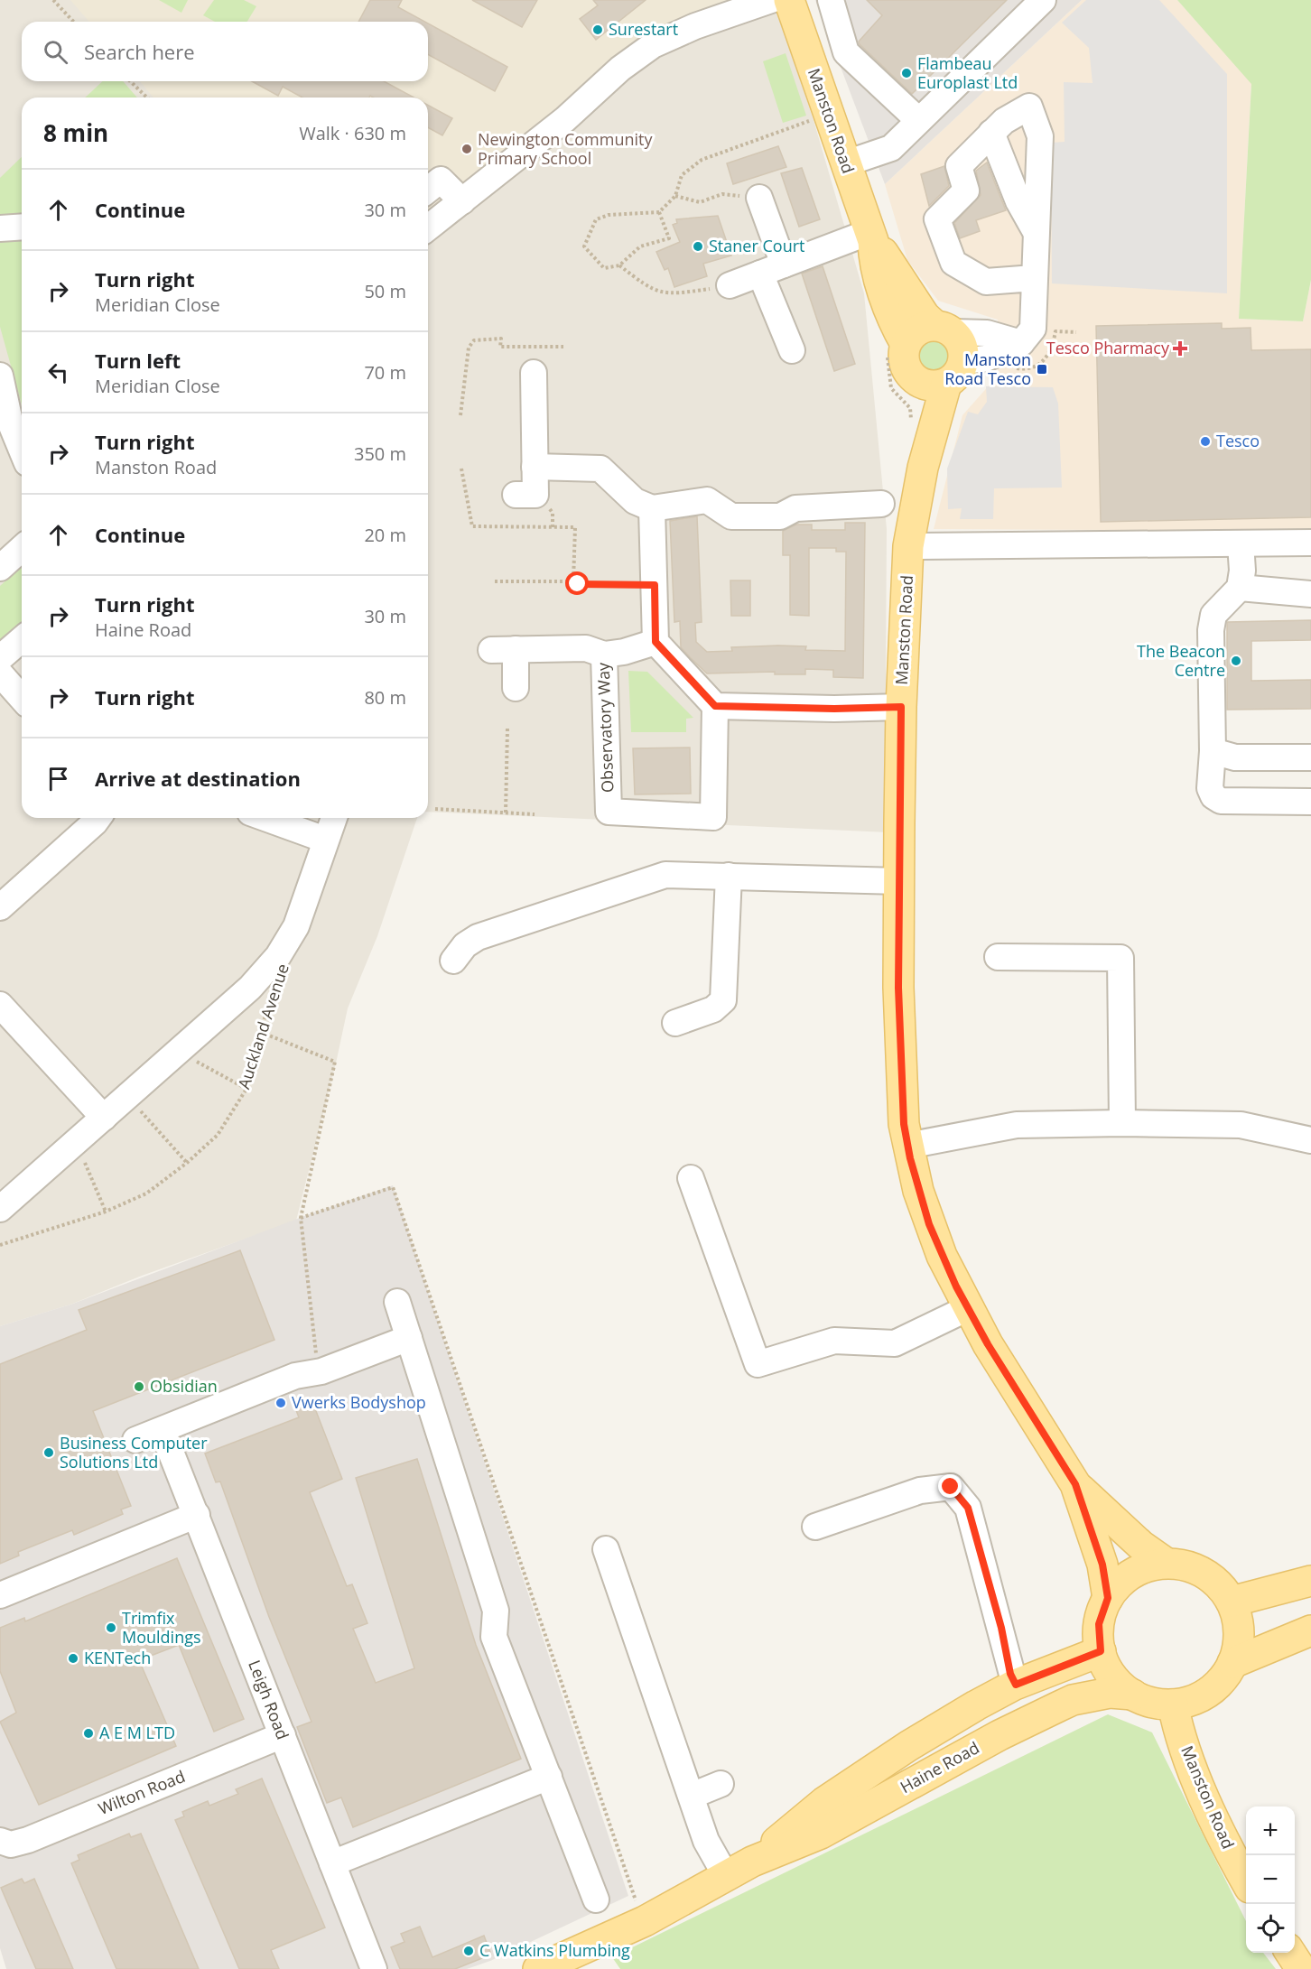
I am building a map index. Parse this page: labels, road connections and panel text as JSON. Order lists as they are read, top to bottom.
{
  "streets": {
    "main road": ["Manston Road", "Haine Road"],
    "street": [
      "Observatory Way",
      "Auckland Avenue",
      "Leigh Road",
      "Wilton Road"
    ]
  },
  "crossings": [
    ["Manston Road", "Haine Road"],
    ["Leigh Road", "Wilton Road"]
  ],
  "places": {
    "other": [
      "Surestart",
      "Flambeau Europlast Ltd",
      "Newington Community Primary School",
      "Staner Court",
      "Tesco",
      "The Beacon Centre",
      "Obsidian",
      "Vwerks Bodyshop",
      "Business Computer Solutions Ltd",
      "Trimfix Mouldings",
      "KENTech",
      "A E M LTD",
      "C Watkins Plumbing"
    ],
    "health": ["Tesco Pharmacy"],
    "transit": ["Manston Road Tesco"]
  },
  "page": {
    "search": "Search here",
    "heading": ["8 min", "Walk · 630 m"],
    "list": [
      ["Continue", "30 m"],
      ["Turn right", "Meridian Close", "50 m"],
      ["Turn left", "Meridian Close", "70 m"],
      ["Turn right", "Manston Road", "350 m"],
      ["Continue", "20 m"],
      ["Turn right", "Haine Road", "30 m"],
      ["Turn right", "80 m"],
      "Arrive at destination"
    ],
    "map_buttons": ["+", "−"]
  }
}
